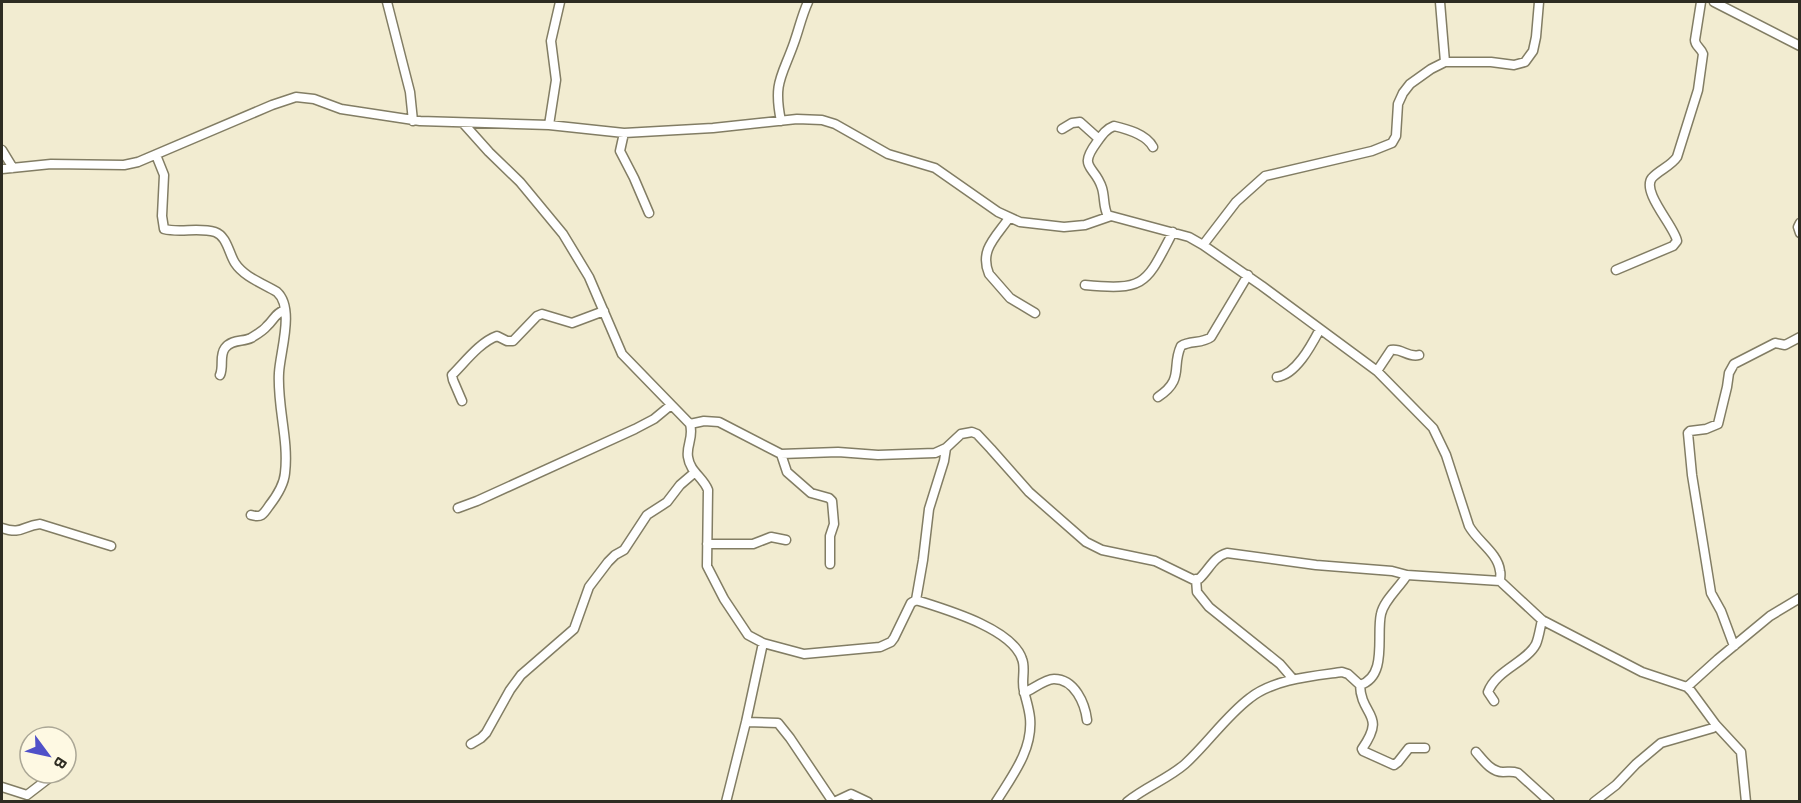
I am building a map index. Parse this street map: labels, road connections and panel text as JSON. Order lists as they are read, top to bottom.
{
  "north": "bottom right"
}
